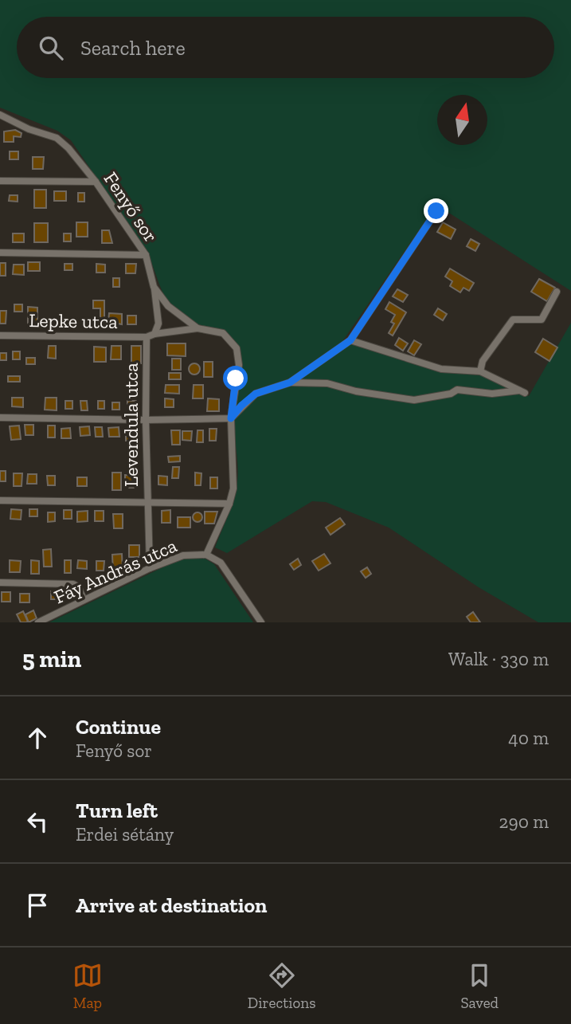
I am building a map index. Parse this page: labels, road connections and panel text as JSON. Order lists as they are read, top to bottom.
{
  "streets": {
    "street": [
      "Fenyő sor",
      "Lepke utca",
      "Levendula utca",
      "Fáy András utca"
    ]
  },
  "crossings": [
    ["Fenyő sor", "Levendula utca"],
    ["Fenyő sor", "Fáy András utca"],
    ["Lepke utca", "Levendula utca"],
    ["Levendula utca", "Fáy András utca"]
  ],
  "north": "top",
  "page": {
    "search": "Search here",
    "heading": ["5 min", "Walk · 330 m"],
    "list": [
      ["Continue", "Fenyő sor", "40 m"],
      ["Turn left", "Erdei sétány", "290 m"],
      "Arrive at destination"
    ],
    "nav": ["Map", "Directions", "Saved"]
  }
}
